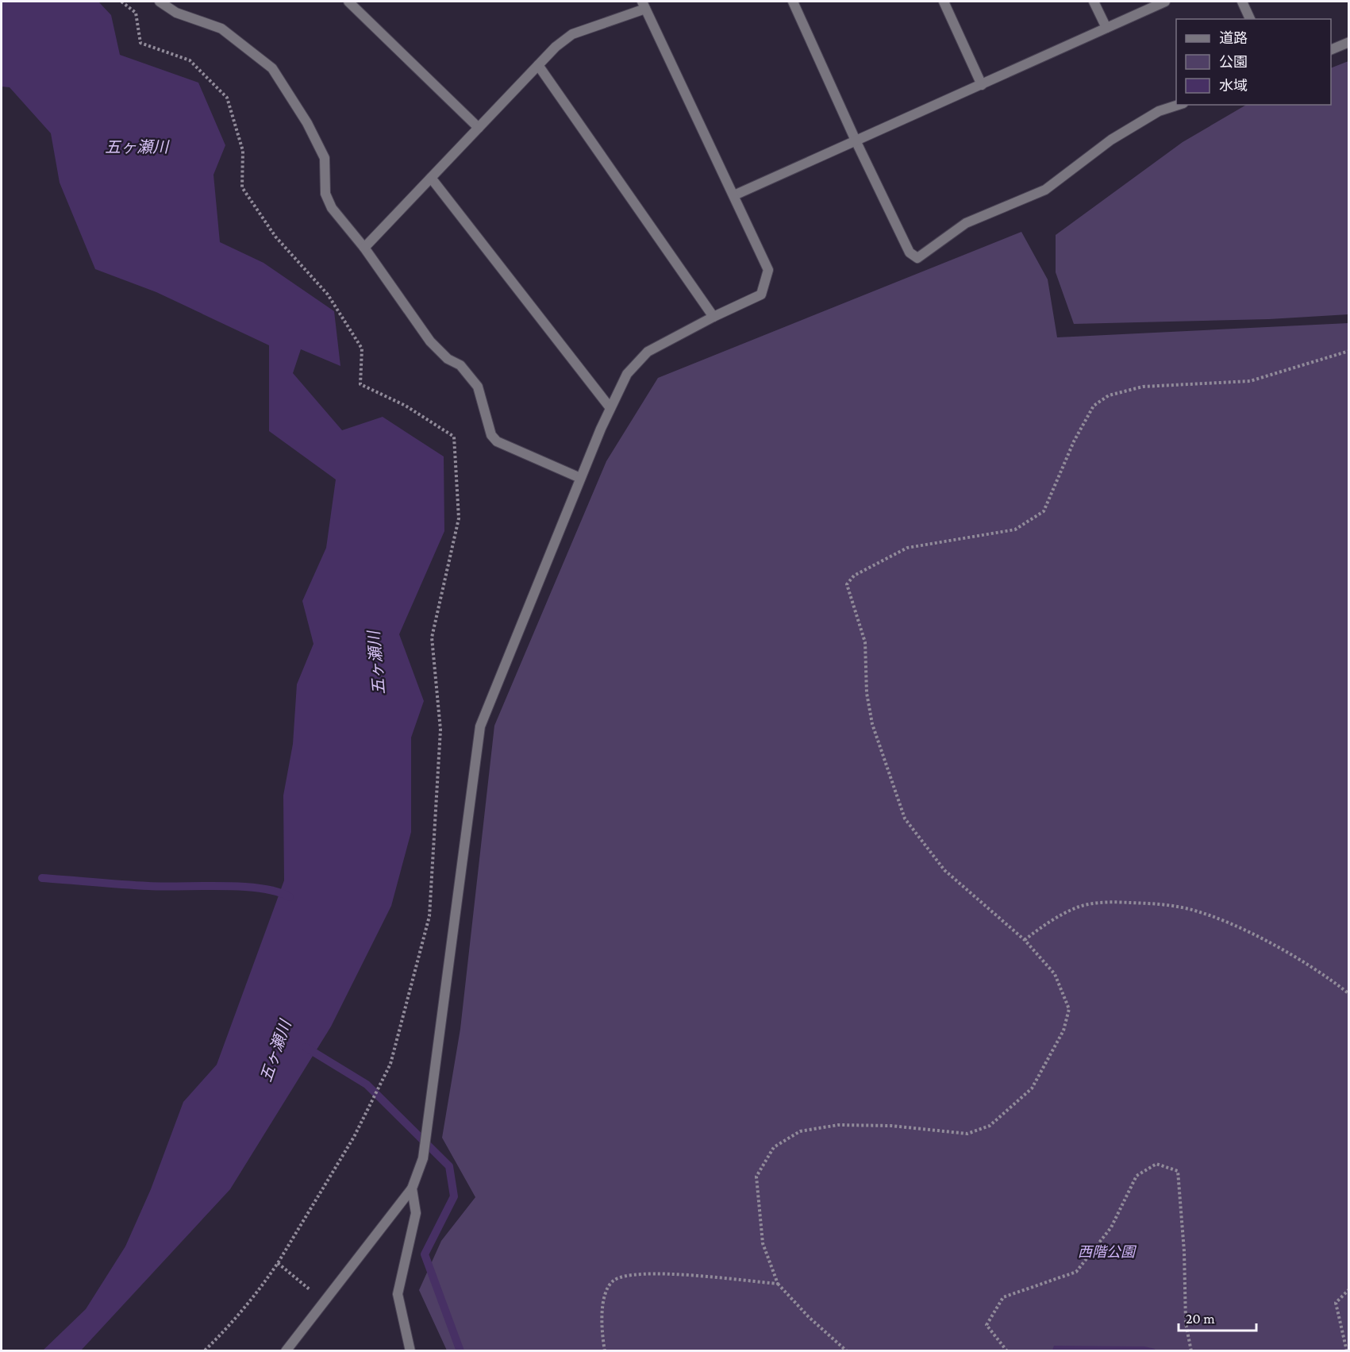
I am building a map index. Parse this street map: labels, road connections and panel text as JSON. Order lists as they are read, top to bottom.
{
  "water": ["五ヶ瀬川"],
  "parks": ["西階公園"],
  "legend": ["道路", "公園", "水域"],
  "scale_bar": "20 m"
}
